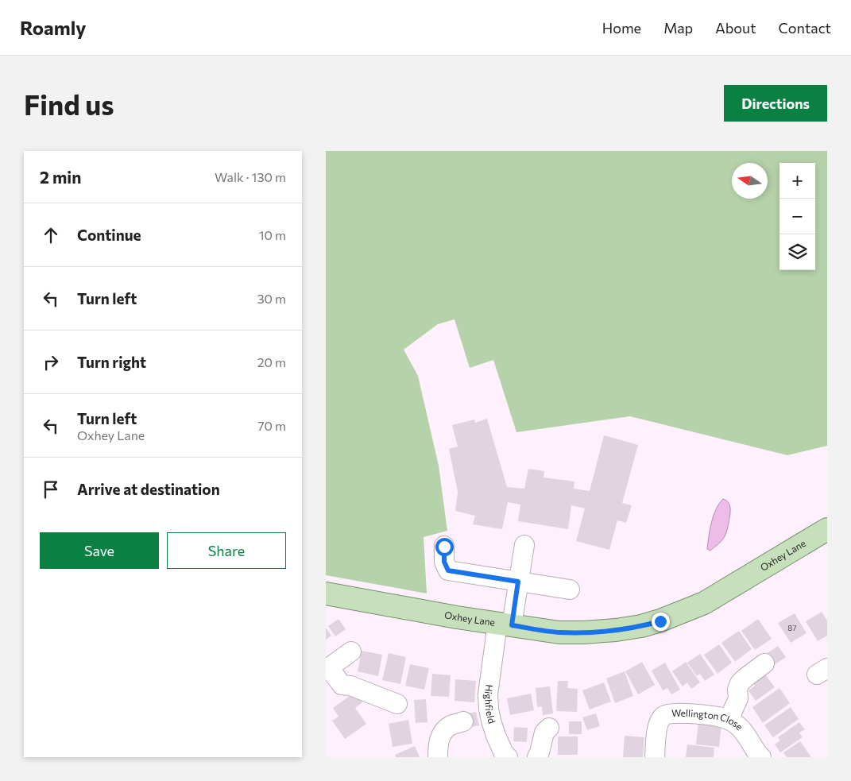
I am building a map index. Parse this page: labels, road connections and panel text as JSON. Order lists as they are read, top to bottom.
{
  "streets": {
    "main road": ["Oxhey Lane"],
    "street": ["Highfield", "Wellington Close"]
  },
  "crossings": [
    ["Oxhey Lane", "Highfield"]
  ],
  "house_numbers": ["87"],
  "north": "left",
  "page": {
    "header": "Roamly",
    "nav": [
      "Home",
      "Map",
      "About",
      "Contact"
    ],
    "buttons": [
      "Directions",
      ["Save", "Share"]
    ],
    "title": "Find us",
    "heading": ["2 min", "Walk · 130 m"],
    "map_buttons": ["+", "−"],
    "list": [
      ["Continue", "10 m"],
      ["Turn left", "30 m"],
      ["Turn right", "20 m"],
      ["Turn left", "Oxhey Lane", "70 m"],
      "Arrive at destination"
    ]
  }
}
